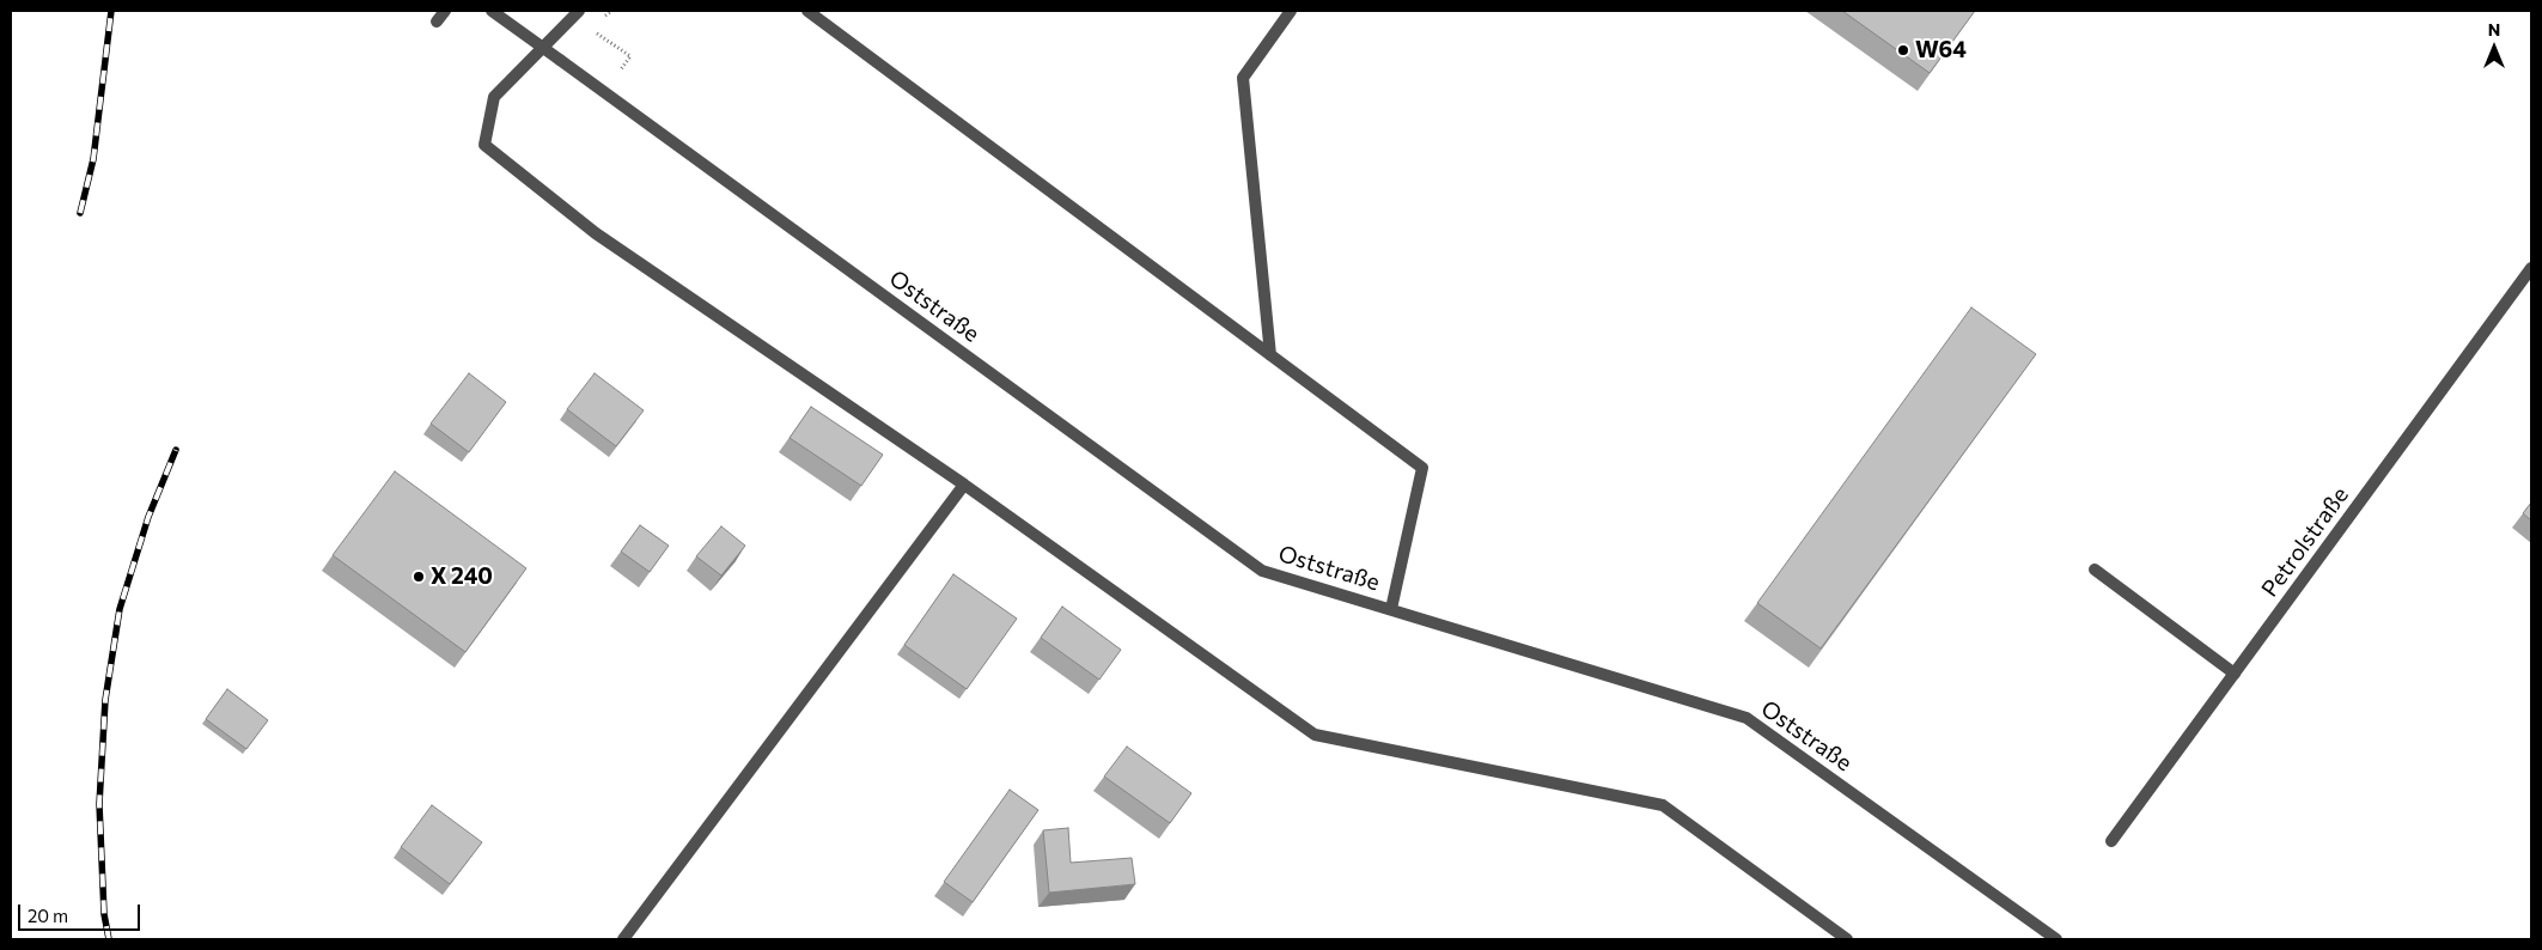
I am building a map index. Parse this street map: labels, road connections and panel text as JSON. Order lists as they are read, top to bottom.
{
  "streets": {
    "street": ["Oststraße", "Petrolstraße"]
  },
  "places": ["W64", "X 240"],
  "scale_bar": "20 m",
  "north": "top"
}
